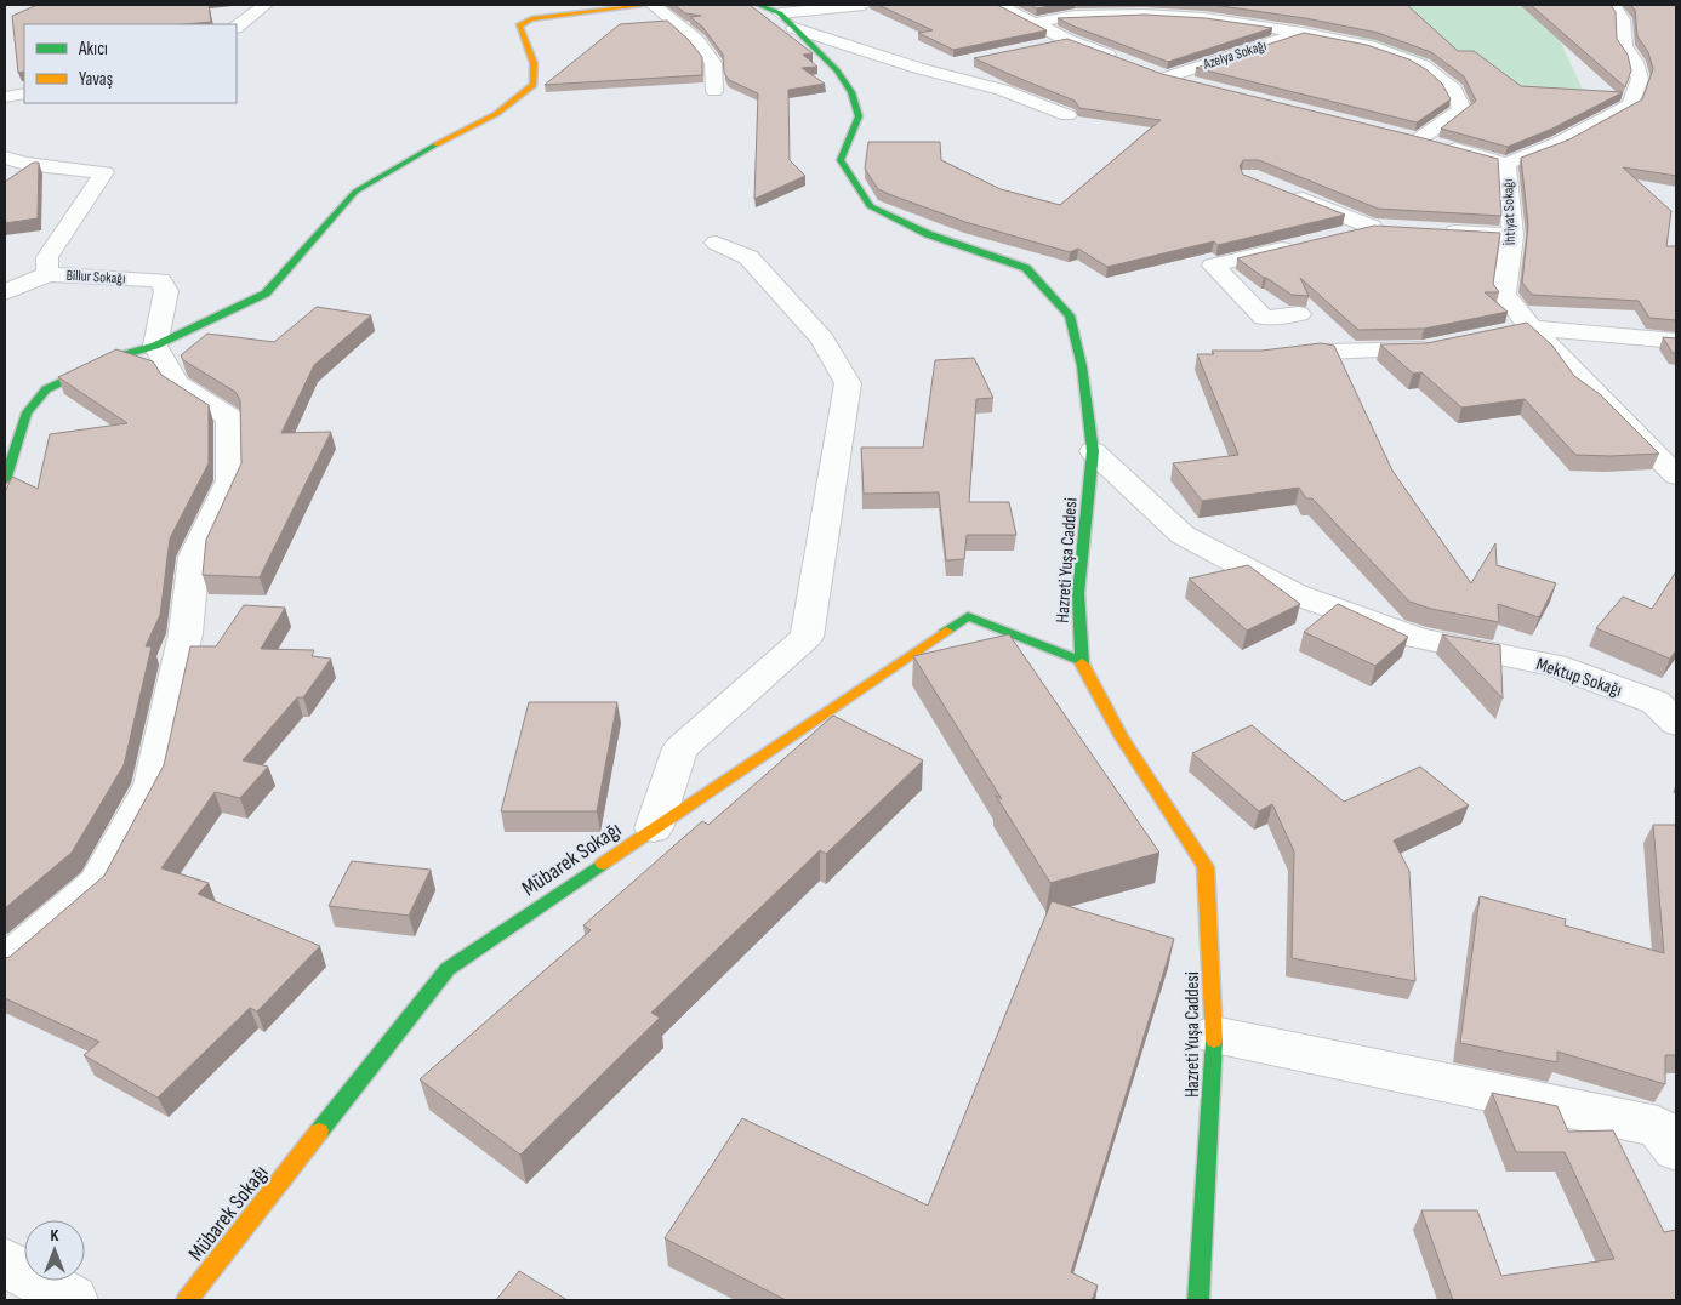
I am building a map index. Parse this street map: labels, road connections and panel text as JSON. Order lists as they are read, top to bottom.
{
  "streets": {
    "street": [
      "Azelya Sokağı",
      "İhtiyat Sokağı",
      "Billur Sokağı",
      "Hazreti Yuşa Caddesi",
      "Mektup Sokağı",
      "Mübarek Sokağı"
    ]
  },
  "crossings": [
    ["Hazreti Yuşa Caddesi", "Mektup Sokağı"],
    ["Hazreti Yuşa Caddesi", "Mübarek Sokağı"]
  ],
  "legend": ["Akıcı", "Yavaş"],
  "north": "top"
}
